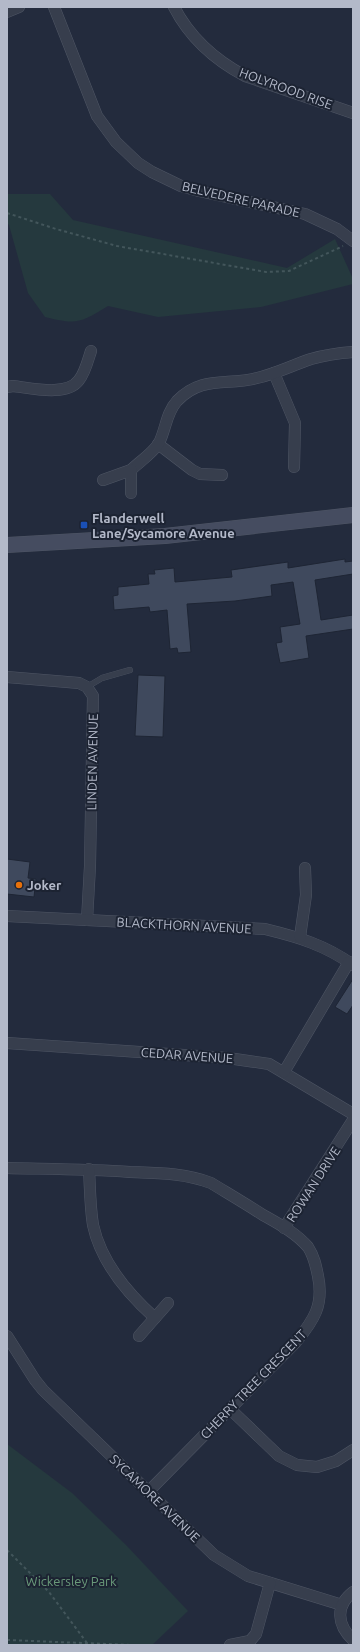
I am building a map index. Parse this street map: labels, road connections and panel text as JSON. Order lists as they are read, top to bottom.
{
  "streets": {
    "street": [
      "HOLYROOD RISE",
      "BELVEDERE PARADE",
      "LINDEN AVENUE",
      "BLACKTHORN AVENUE",
      "CEDAR AVENUE",
      "ROWAN DRIVE",
      "CHERRY TREE CRESCENT",
      "SYCAMORE AVENUE"
    ]
  },
  "crossings": [
    ["LINDEN AVENUE", "BLACKTHORN AVENUE"],
    ["ROWAN DRIVE", "CHERRY TREE CRESCENT"],
    ["CHERRY TREE CRESCENT", "SYCAMORE AVENUE"]
  ],
  "parks": ["Wickersley Park"],
  "places": {
    "transit": ["Flanderwell Lane/Sycamore Avenue"],
    "other": ["Joker"]
  }
}
